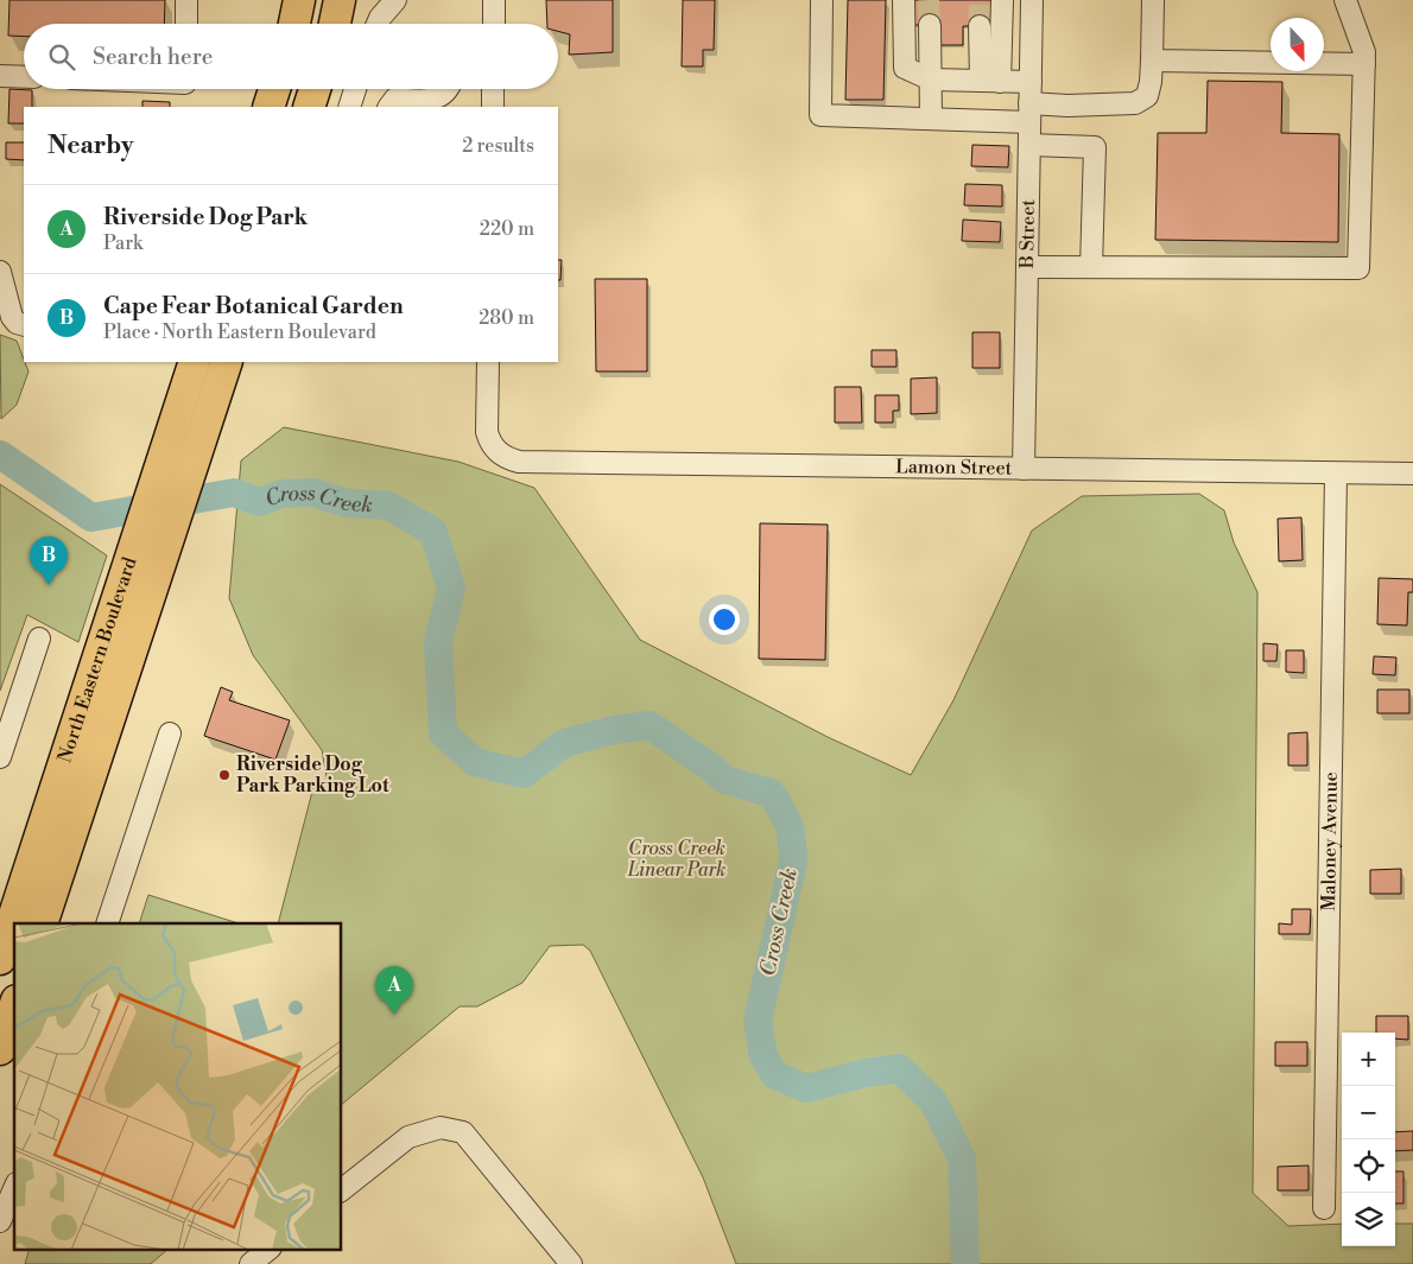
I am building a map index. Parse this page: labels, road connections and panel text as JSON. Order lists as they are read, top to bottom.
{
  "streets": {
    "highway": ["North Eastern Boulevard"],
    "street": ["B Street", "Lamon Street", "Maloney Avenue"]
  },
  "crossings": [
    ["B Street", "Lamon Street"],
    ["Lamon Street", "Maloney Avenue"]
  ],
  "water": ["Cross Creek"],
  "parks": ["Cross Creek Linear Park"],
  "places": ["Riverside Dog Park Parking Lot"],
  "north": "bottom",
  "page": {
    "search": "Search here",
    "heading": ["Nearby", "2 results"],
    "list": [
      {
        "mark": "A",
        "name": "Riverside Dog Park",
        "note": "Park",
        "value": "220 m"
      },
      {
        "mark": "B",
        "name": "Cape Fear Botanical Garden",
        "note": "Place · North Eastern Boulevard",
        "value": "280 m"
      }
    ],
    "pins": ["B", "A"],
    "map_buttons": ["+", "−"]
  }
}
